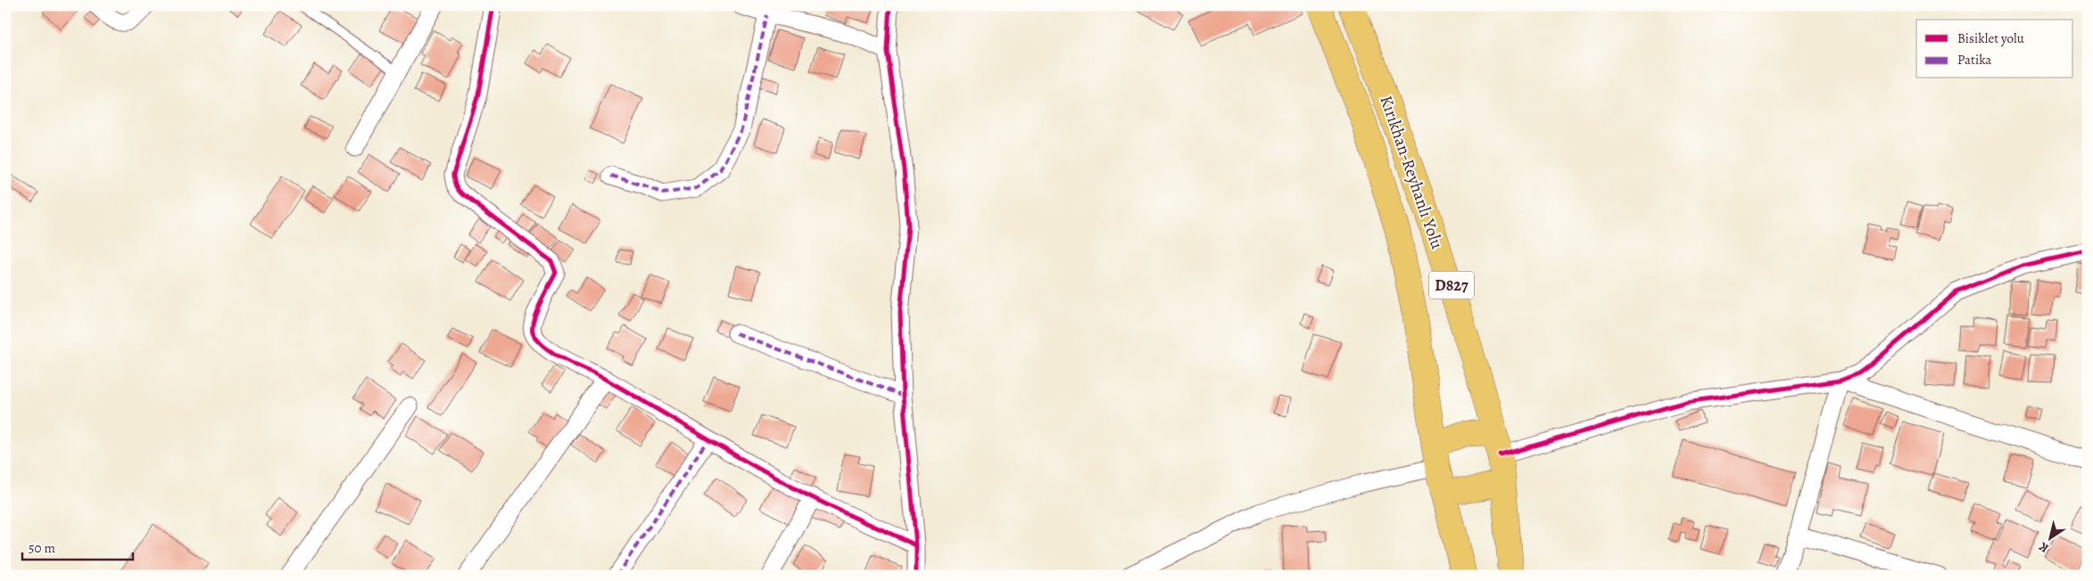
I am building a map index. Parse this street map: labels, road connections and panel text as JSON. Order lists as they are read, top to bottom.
{
  "streets": {
    "highway": ["Kırıkhan-Reyhanlı Yolu", "D827"]
  },
  "legend": ["Bisiklet yolu", "Patika"],
  "scale_bar": "50 m",
  "north": "bottom left"
}
